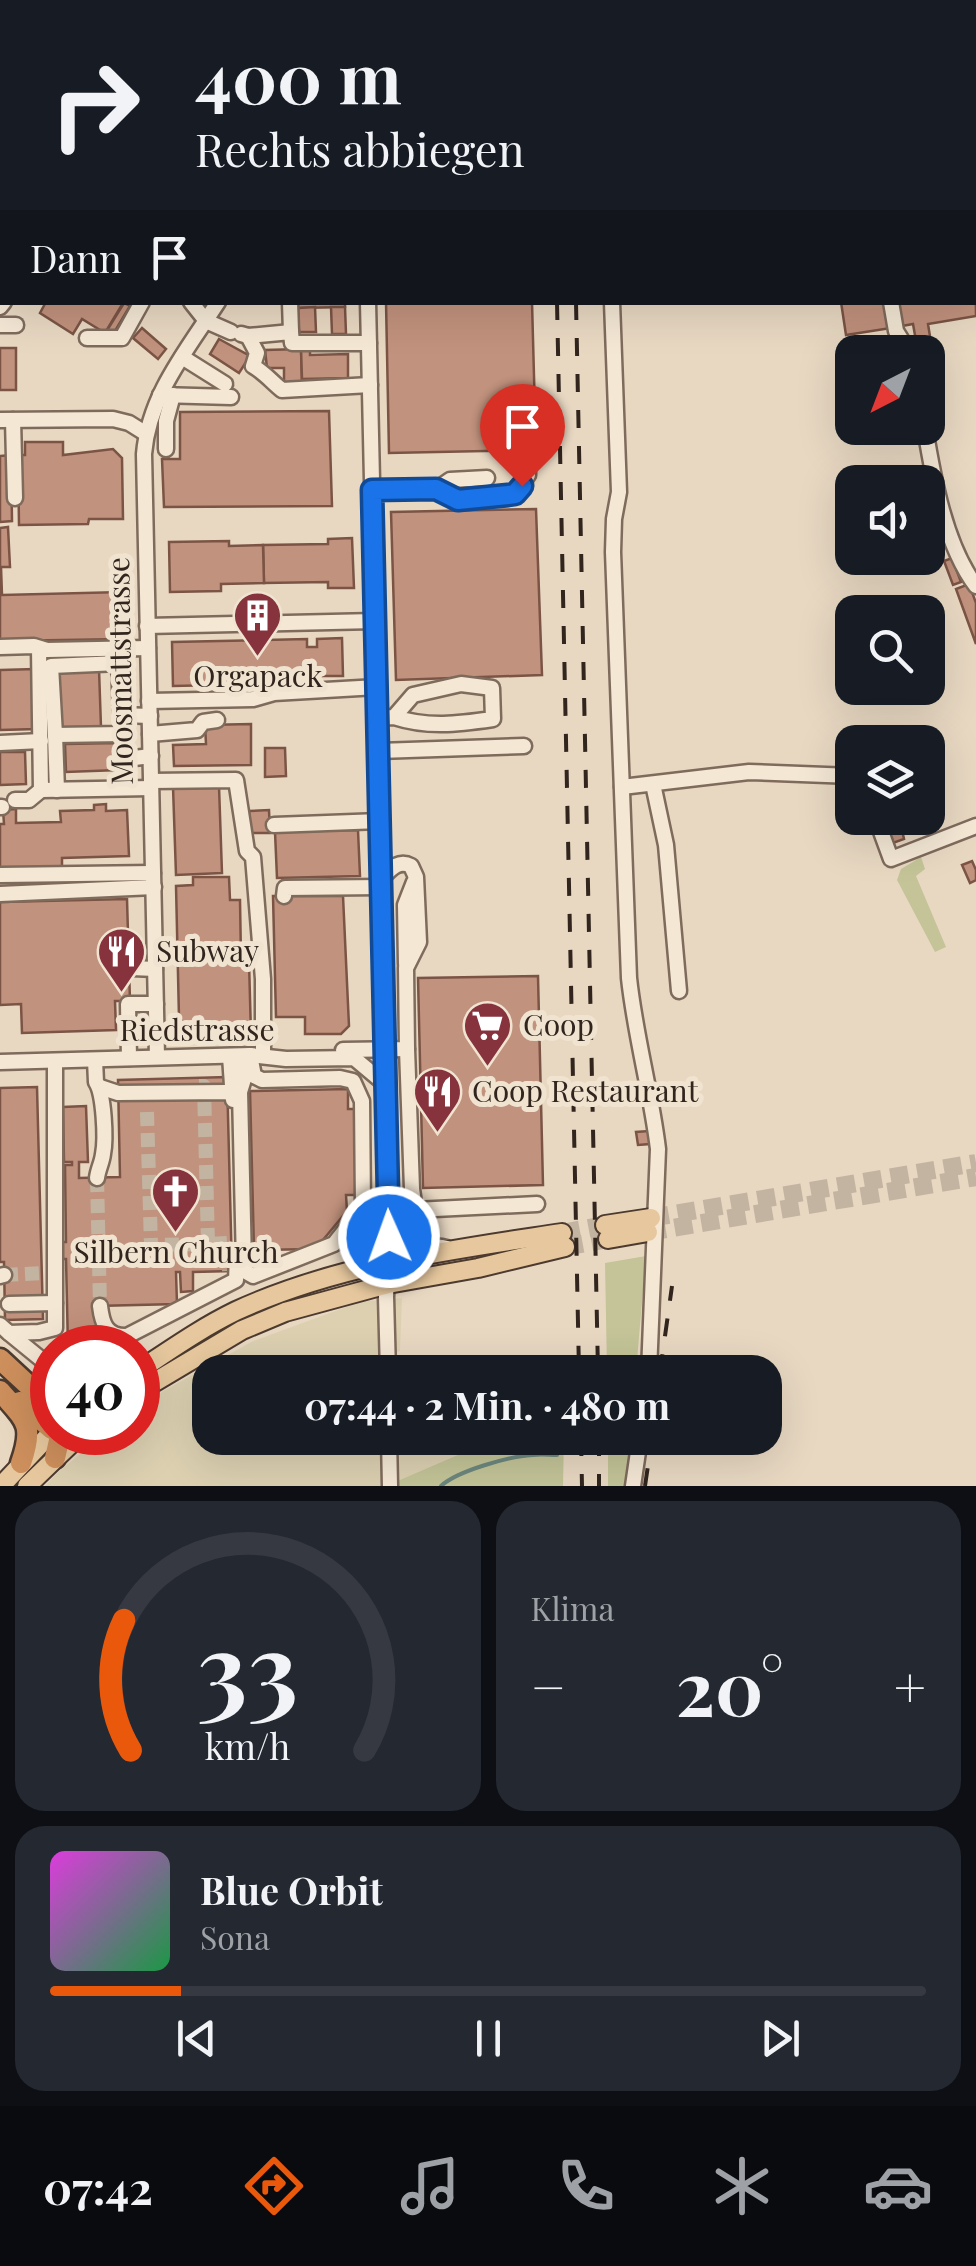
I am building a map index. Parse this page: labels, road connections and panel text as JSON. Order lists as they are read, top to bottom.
{
  "streets": {
    "street": ["Moosmattstrasse", "Riedstrasse"]
  },
  "crossings": [
    ["Moosmattstrasse", "Riedstrasse"]
  ],
  "places": {
    "building": ["Orgapack"],
    "restaurant": ["Subway", "Coop Restaurant"],
    "supermarket": ["Coop"],
    "church": ["Silbern Church"]
  },
  "north": "bottom left",
  "page": {
    "turn": ["400 m", "Rechts abbiegen"],
    "then": "Dann",
    "limit": "40",
    "trip": "07:44 · 2 Min. · 480 m",
    "tile": "Klima",
    "heat": ["−", "20°", "+"],
    "song": ["Blue Orbit", "Sona"],
    "tabs": "07:42",
    "gauge": ["33", "km/h"]
  }
}
